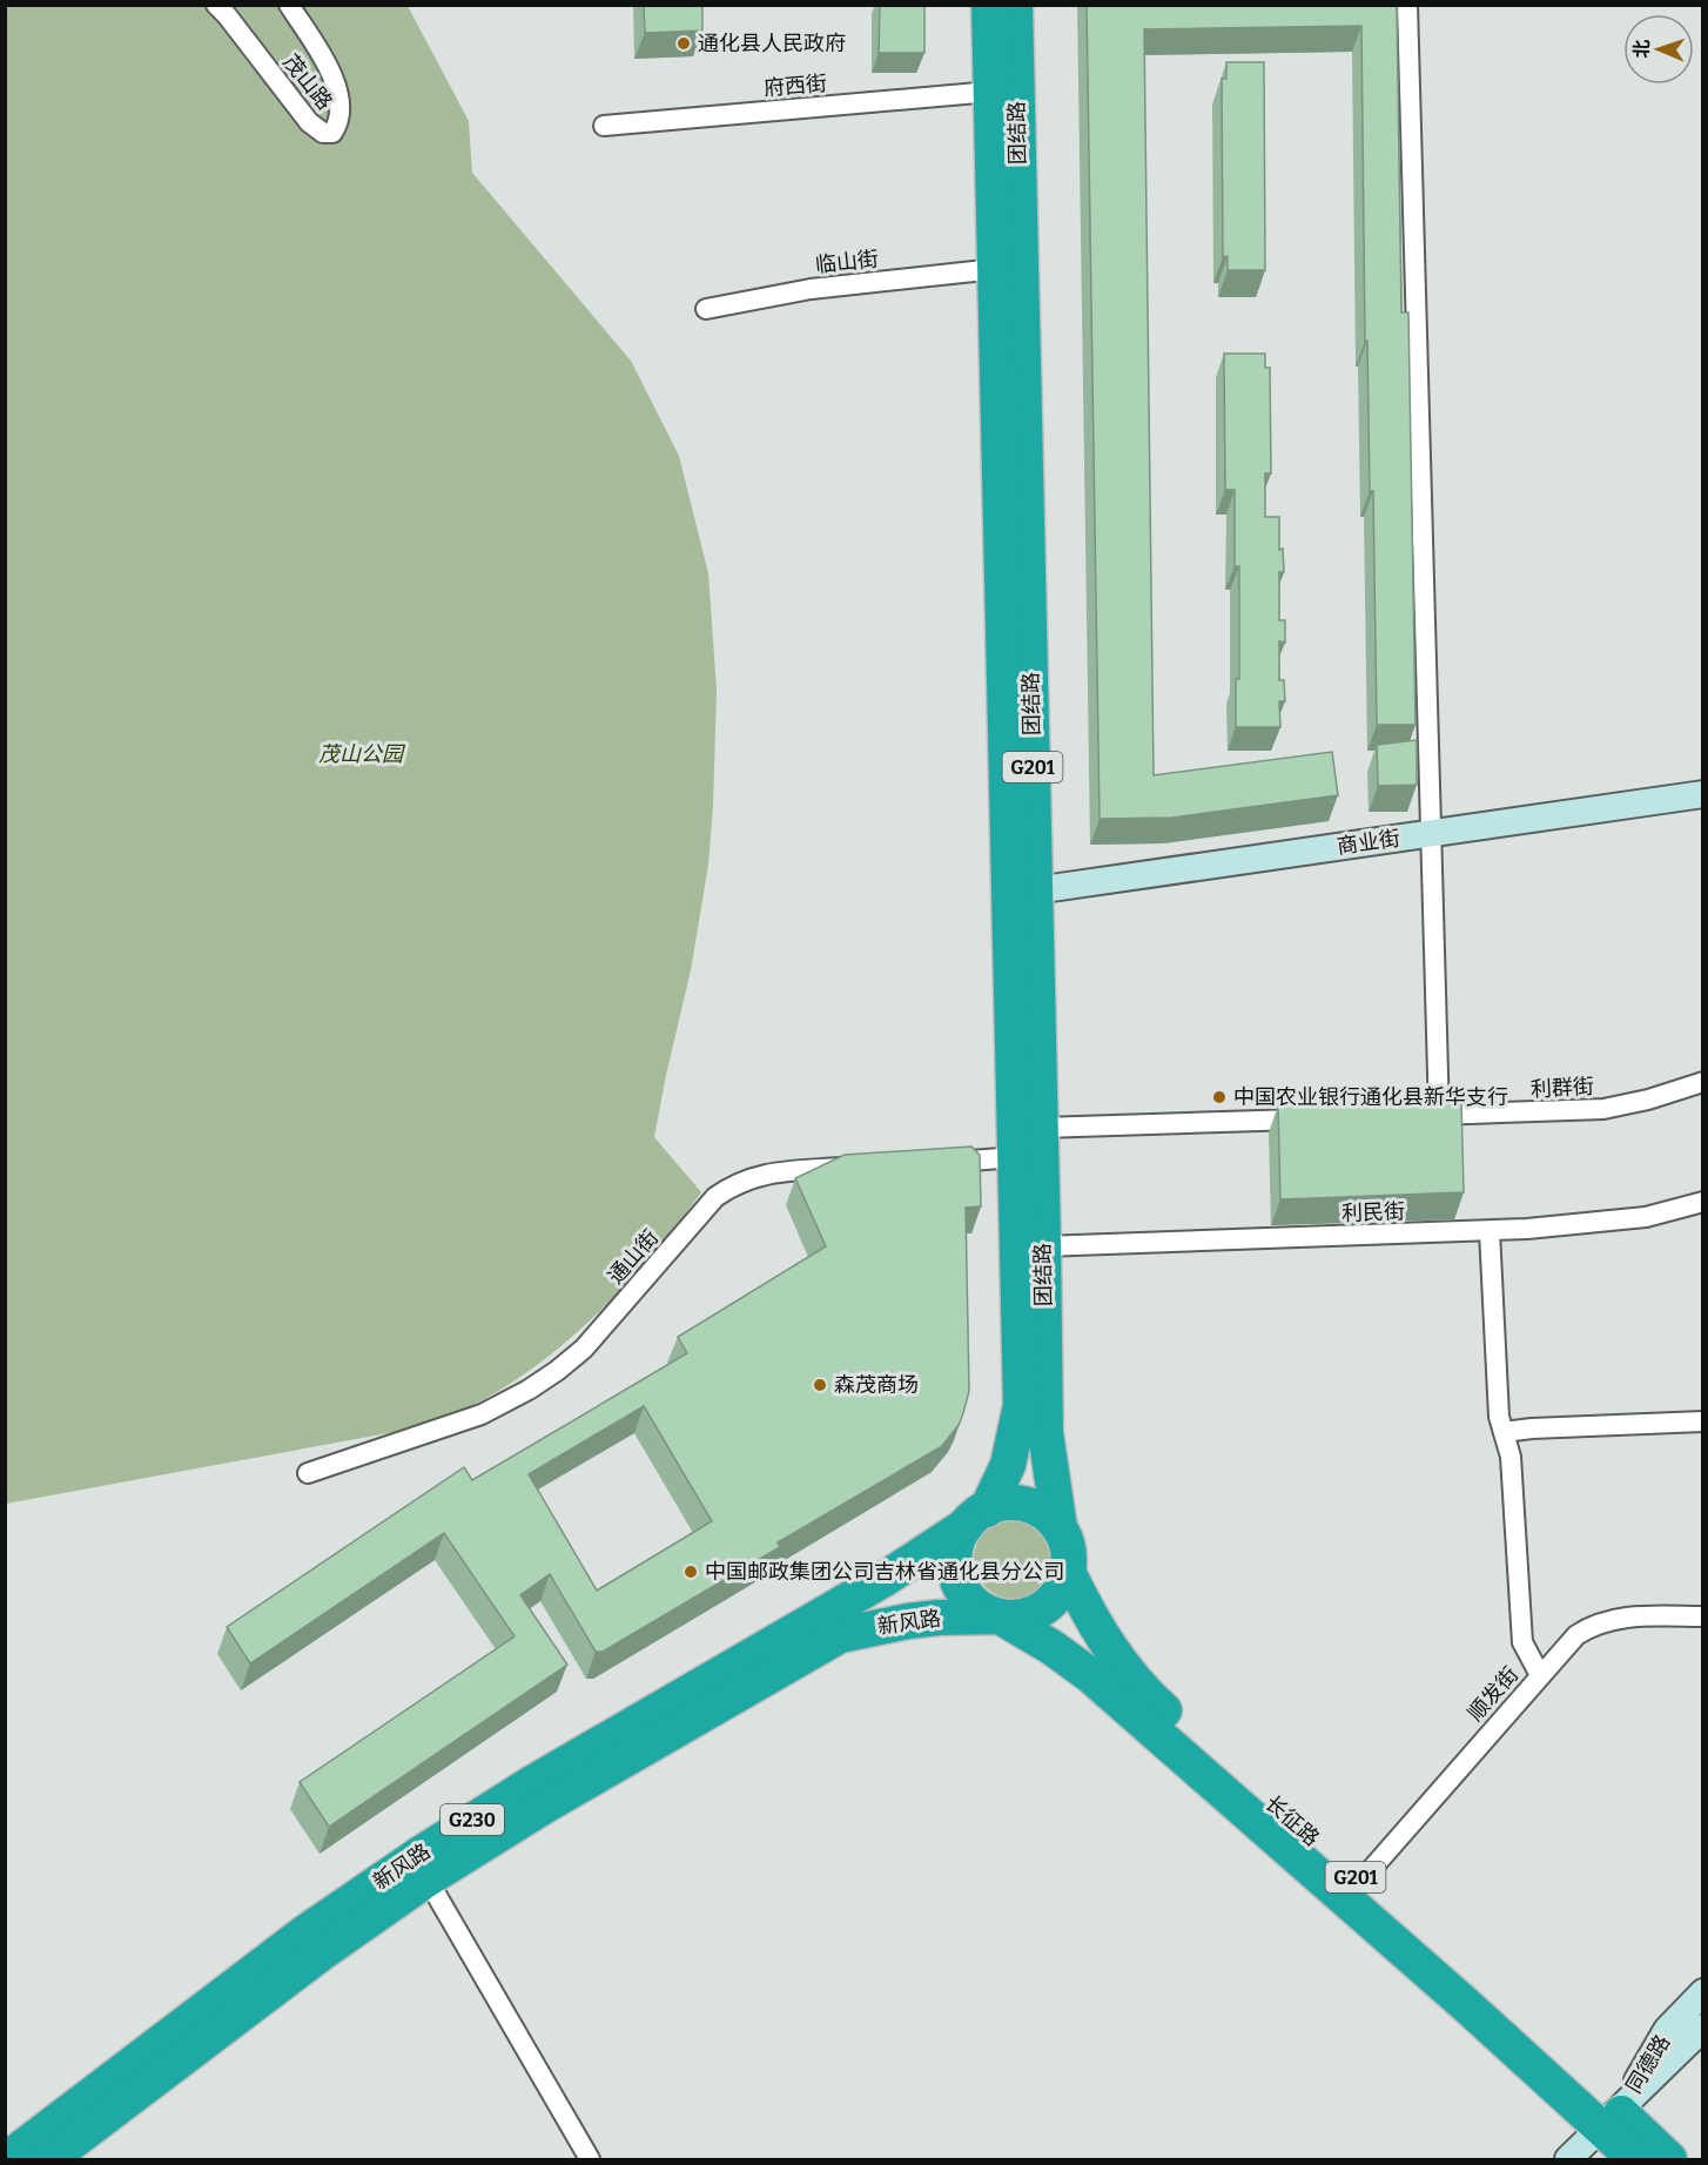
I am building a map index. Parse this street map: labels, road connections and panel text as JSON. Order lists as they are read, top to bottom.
{
  "streets": {
    "highway": [
      "团结路",
      "G201",
      "新风路",
      "G230",
      "长征路"
    ],
    "street": [
      "茂山路",
      "府西街",
      "临山街",
      "商业街",
      "利群街",
      "利民街",
      "通山街",
      "顺发街",
      "同德路"
    ]
  },
  "crossings": [
    ["府西街", "团结路"],
    ["团结路", "临山街"],
    ["团结路", "商业街"],
    ["团结路", "利民街"],
    ["团结路", "新风路"],
    ["团结路", "长征路"],
    ["新风路", "长征路"],
    ["顺发街", "长征路"],
    ["长征路", "同德路"]
  ],
  "parks": ["茂山公园"],
  "places": [
    "通化县人民政府",
    "中国农业银行通化县新华支行",
    "森茂商场",
    "中国邮政集团公司吉林省通化县分公司"
  ],
  "north": "left"
}
